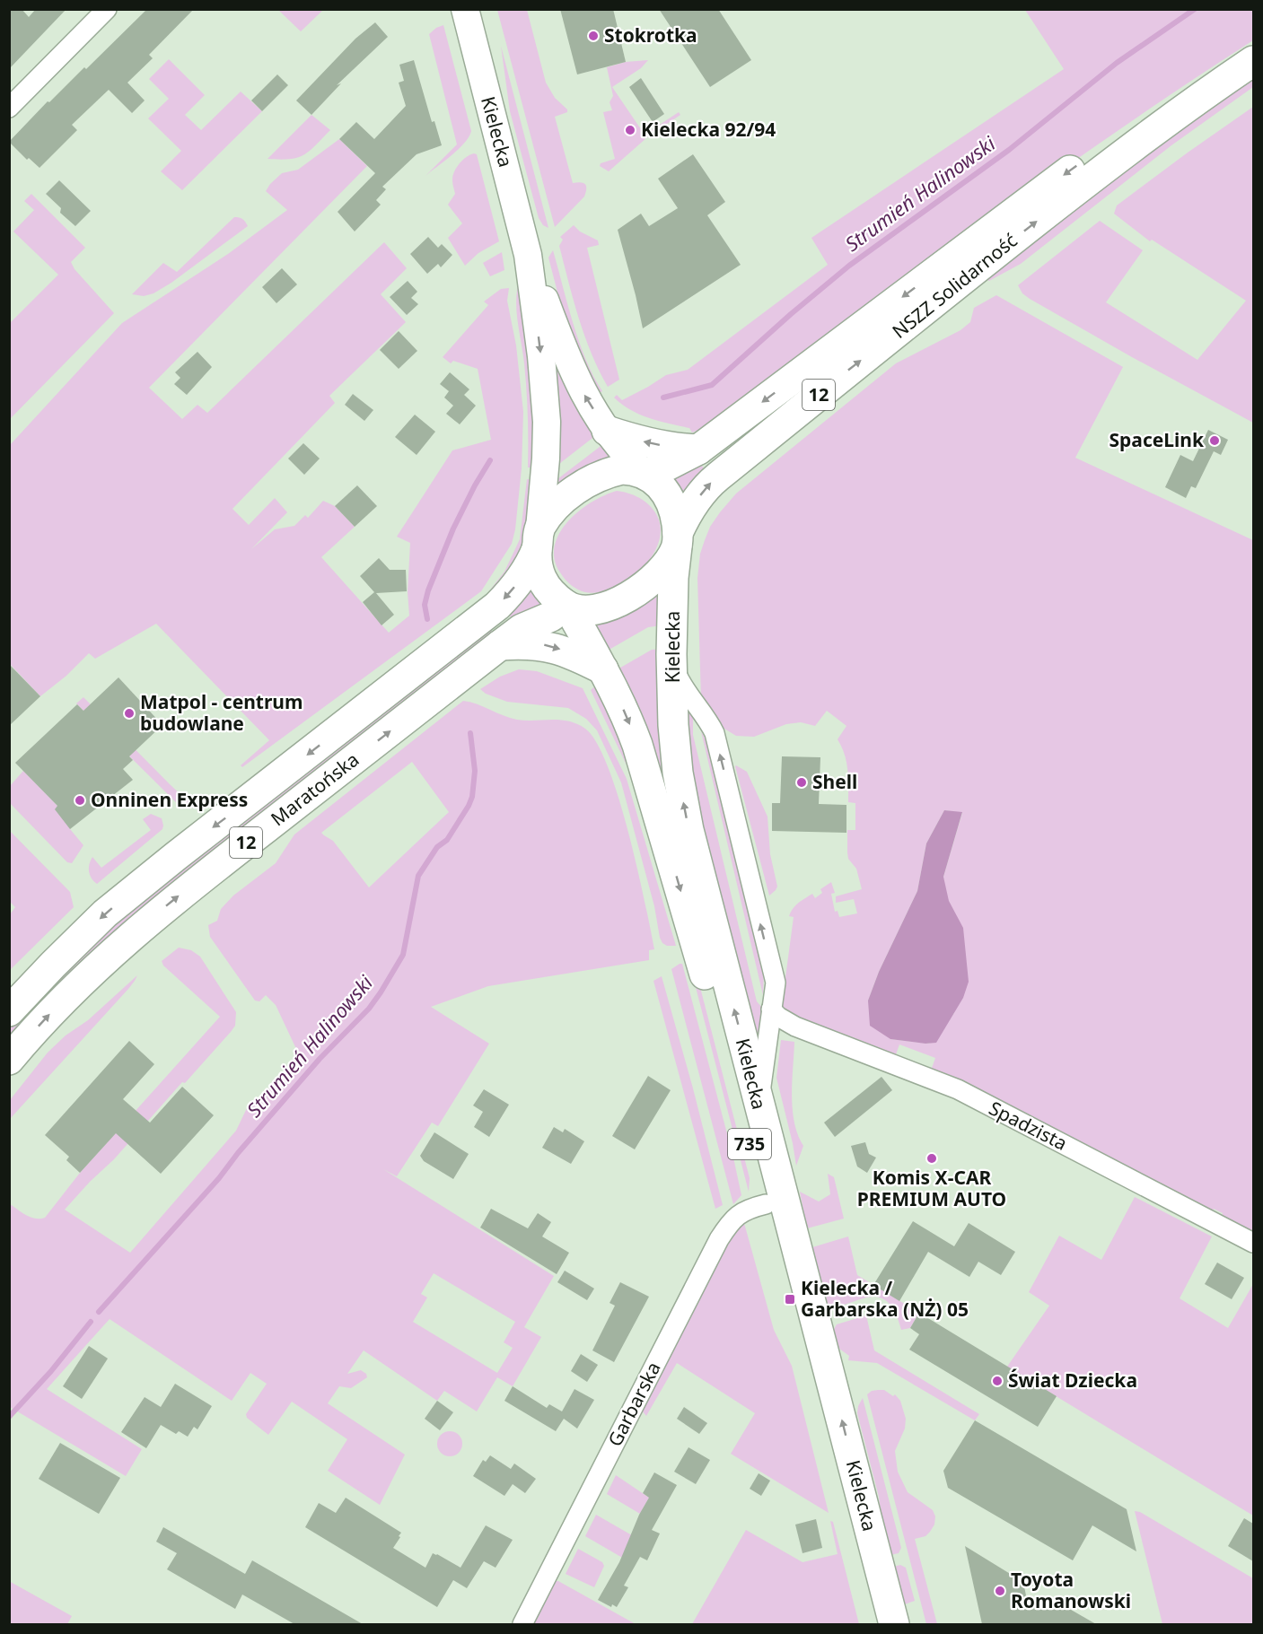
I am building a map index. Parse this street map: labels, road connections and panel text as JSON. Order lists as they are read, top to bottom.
{
  "streets": {
    "main road": [
      "Kielecka",
      "NSZZ Solidarność",
      "12",
      "Maratońska",
      "735"
    ],
    "street": ["Spadzista", "Garbarska"]
  },
  "crossings": [
    ["Kielecka", "NSZZ Solidarność"],
    ["Kielecka", "12"],
    ["Kielecka", "Maratońska"],
    ["Kielecka", "735"],
    ["Kielecka", "Garbarska"],
    ["NSZZ Solidarność", "12"],
    ["NSZZ Solidarność", "Maratońska"],
    ["NSZZ Solidarność", "735"],
    ["12", "Maratońska"],
    ["12", "735"],
    ["Maratońska", "735"]
  ],
  "water": ["Strumień Halinowski"],
  "places": {
    "other": [
      "Stokrotka",
      "Kielecka 92/94",
      "SpaceLink",
      "Matpol - centrum budowlane",
      "Shell",
      "Onninen Express",
      "Komis X-CAR PREMIUM AUTO",
      "Świat Dziecka",
      "Toyota Romanowski"
    ],
    "transit": ["Kielecka / Garbarska (NŻ) 05"]
  }
}
